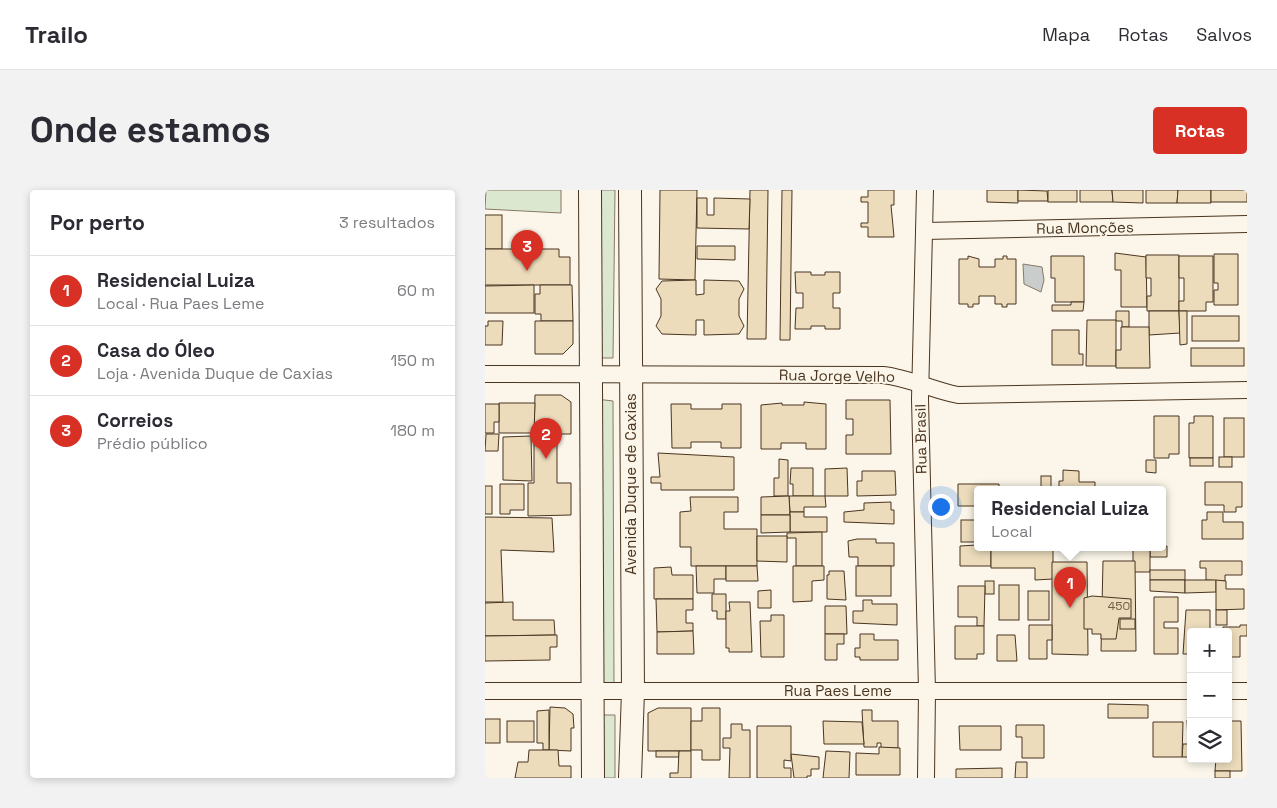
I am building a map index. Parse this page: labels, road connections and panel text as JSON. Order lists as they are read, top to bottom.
{
  "streets": {
    "main road": ["Avenida Duque de Caxias"],
    "street": [
      "Rua Monções",
      "Rua Jorge Velho",
      "Rua Brasil",
      "Rua Paes Leme"
    ]
  },
  "crossings": [
    ["Rua Monções", "Rua Brasil"],
    ["Rua Jorge Velho", "Rua Brasil"],
    ["Rua Jorge Velho", "Avenida Duque de Caxias"],
    ["Rua Brasil", "Rua Paes Leme"],
    ["Avenida Duque de Caxias", "Rua Paes Leme"]
  ],
  "house_numbers": ["450"],
  "page": {
    "header": "Trailo",
    "nav": ["Mapa", "Rotas", "Salvos"],
    "buttons": "Rotas",
    "title": "Onde estamos",
    "heading": ["Por perto", "3 resultados"],
    "pins": ["3", "2", "1"],
    "list": [
      {
        "mark": "1",
        "name": "Residencial Luiza",
        "note": "Local · Rua Paes Leme",
        "value": "60 m"
      },
      {
        "mark": "2",
        "name": "Casa do Óleo",
        "note": "Loja · Avenida Duque de Caxias",
        "value": "150 m"
      },
      {
        "mark": "3",
        "name": "Correios",
        "note": "Prédio público",
        "value": "180 m"
      }
    ],
    "popup": ["Residencial Luiza", "Local"],
    "map_buttons": ["+", "−"]
  }
}
